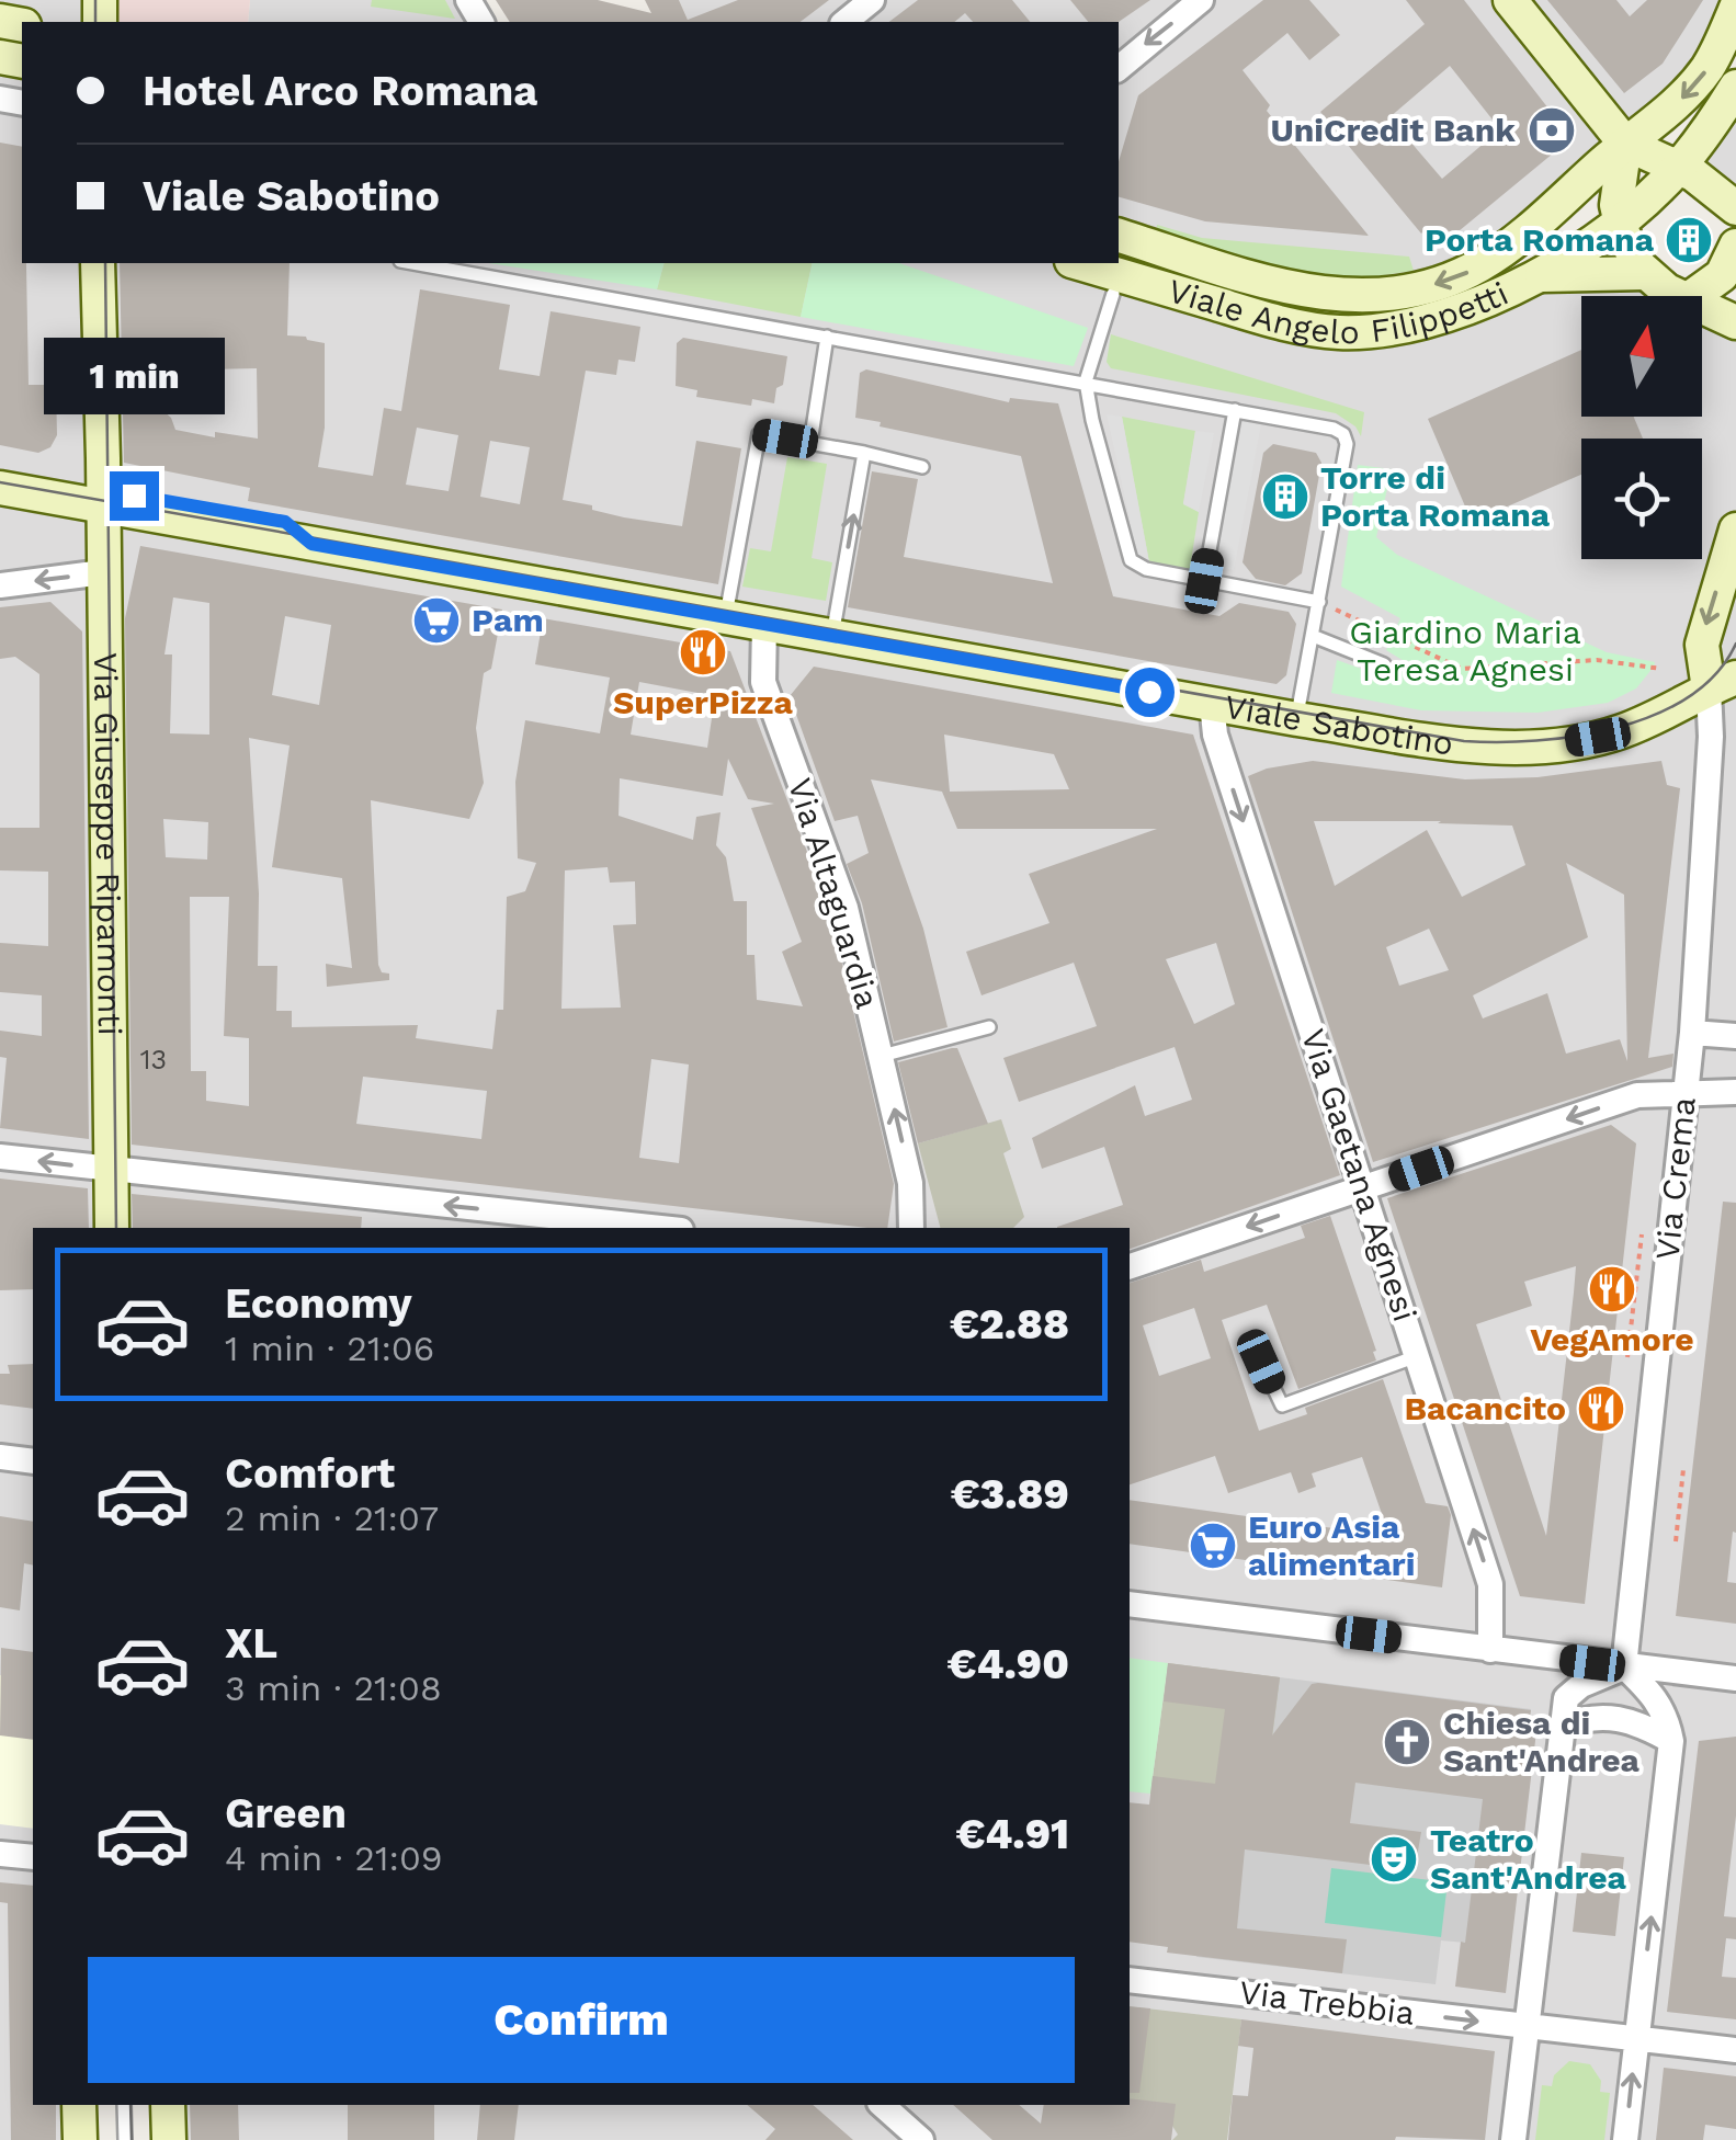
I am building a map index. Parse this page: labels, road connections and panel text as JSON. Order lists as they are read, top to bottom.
{
  "streets": {
    "street": [
      "Viale Angelo Filippetti",
      "Viale Sabotino",
      "Via Giuseppe Ripamonti",
      "Via Altaguardia",
      "Via Gaetana Agnesi",
      "Via Crema",
      "Via Trebbia"
    ]
  },
  "crossings": [
    ["Viale Sabotino", "Via Giuseppe Ripamonti"],
    ["Viale Sabotino", "Via Altaguardia"],
    ["Viale Sabotino", "Via Gaetana Agnesi"],
    ["Viale Sabotino", "Via Crema"]
  ],
  "one_way": ["Via Trebbia"],
  "parks": ["Giardino Maria Teresa Agnesi"],
  "places": {
    "bank": ["UniCredit Bank"],
    "building": ["Porta Romana", "Torre di Porta Romana"],
    "supermarket": ["Pam", "Euro Asia alimentari"],
    "restaurant": ["SuperPizza", "VegAmore", "Bacancito"],
    "church": ["Chiesa di Sant'Andrea"],
    "theatre": ["Teatro Sant'Andrea"]
  },
  "house_numbers": ["13"],
  "north": "top",
  "page": {
    "banner": ["Hotel Arco Romana", "Viale Sabotino"],
    "bubble": "1 min",
    "list": [
      {
        "name": "Economy",
        "note": "1 min · 21:06",
        "value": "€2.88"
      },
      {
        "name": "Comfort",
        "note": "2 min · 21:07",
        "value": "€3.89"
      },
      {
        "name": "XL",
        "note": "3 min · 21:08",
        "value": "€4.90"
      },
      {
        "name": "Green",
        "note": "4 min · 21:09",
        "value": "€4.91"
      }
    ],
    "buttons": "Confirm"
  }
}
